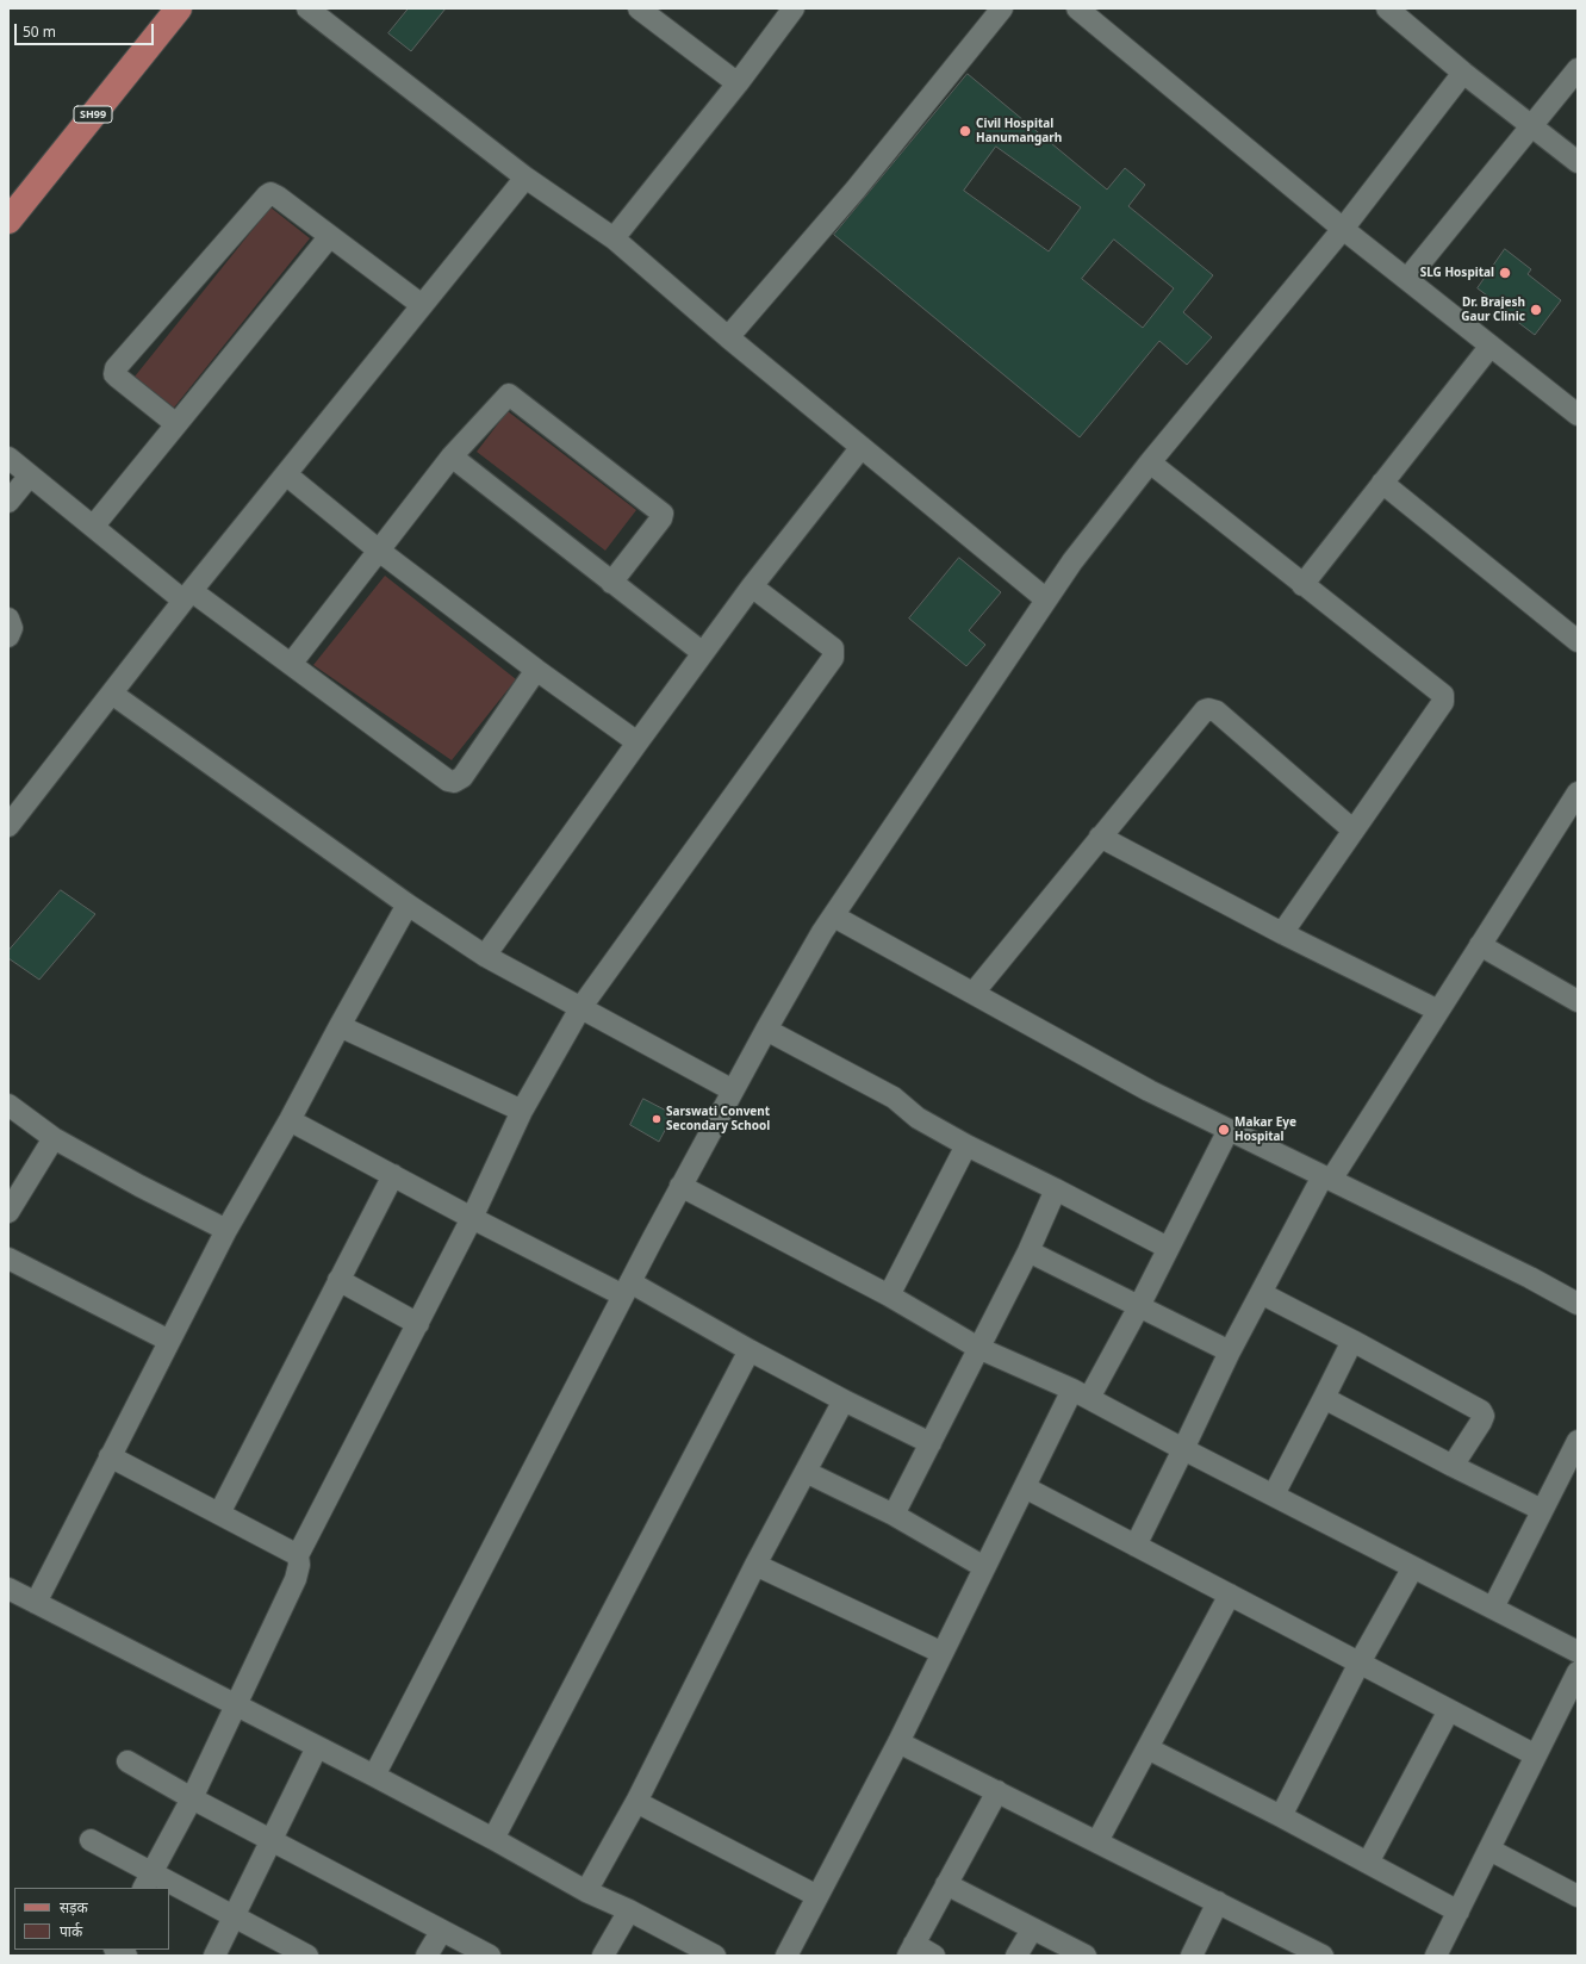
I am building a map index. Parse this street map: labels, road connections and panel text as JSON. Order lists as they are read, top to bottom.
{
  "streets": {
    "main road": ["SH99"]
  },
  "places": [
    "Civil Hospital Hanumangarh",
    "SLG Hospital",
    "Dr. Brajesh Gaur Clinic",
    "Sarswati Convent Secondary School",
    "Makar Eye Hospital"
  ],
  "legend": ["सड़क", "पार्क"],
  "scale_bar": "50 m"
}
